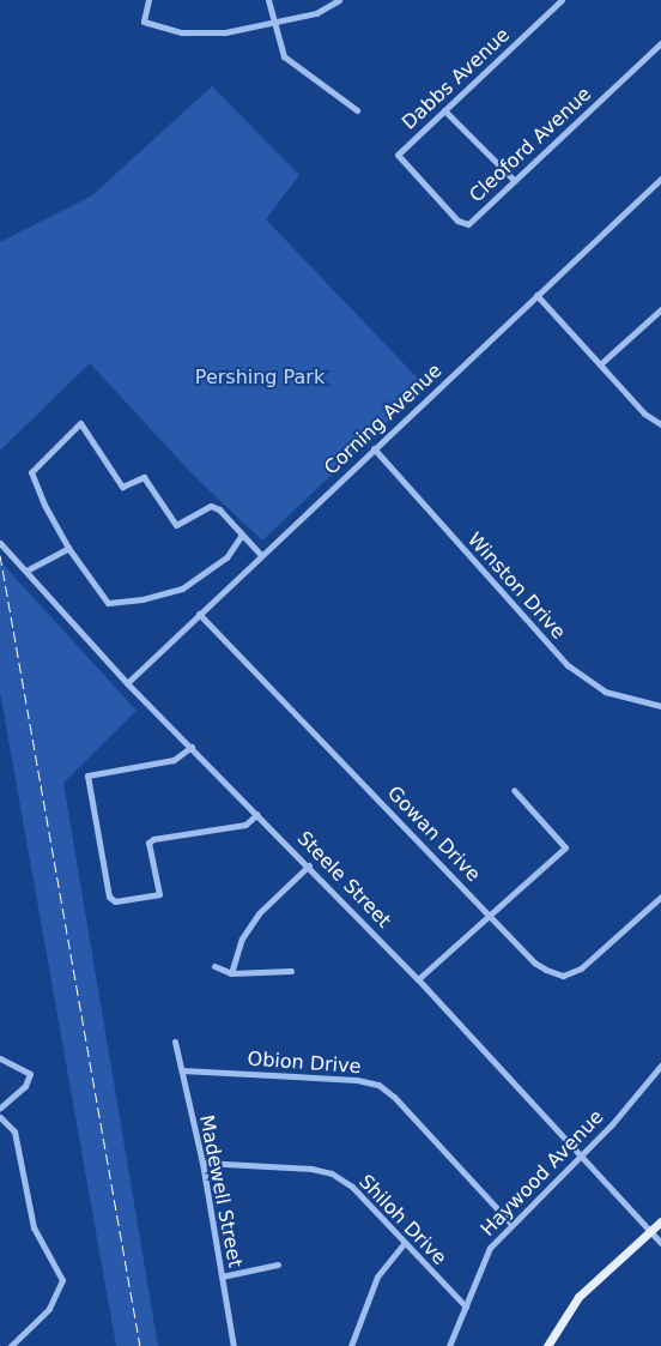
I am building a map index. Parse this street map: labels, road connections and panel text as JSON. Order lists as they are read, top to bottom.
{
  "streets": {
    "street": [
      "Dabbs Avenue",
      "Cleoford Avenue",
      "Corning Avenue",
      "Winston Drive",
      "Gowan Drive",
      "Steele Street",
      "Obion Drive",
      "Haywood Avenue",
      "Madewell Street",
      "Shiloh Drive"
    ]
  },
  "crossings": [
    ["Dabbs Avenue", "Cleoford Avenue"],
    ["Corning Avenue", "Winston Drive"],
    ["Corning Avenue", "Gowan Drive"],
    ["Corning Avenue", "Steele Street"],
    ["Steele Street", "Haywood Avenue"],
    ["Obion Drive", "Haywood Avenue"],
    ["Obion Drive", "Madewell Street"],
    ["Haywood Avenue", "Shiloh Drive"],
    ["Madewell Street", "Shiloh Drive"]
  ],
  "parks": ["Pershing Park"]
}
